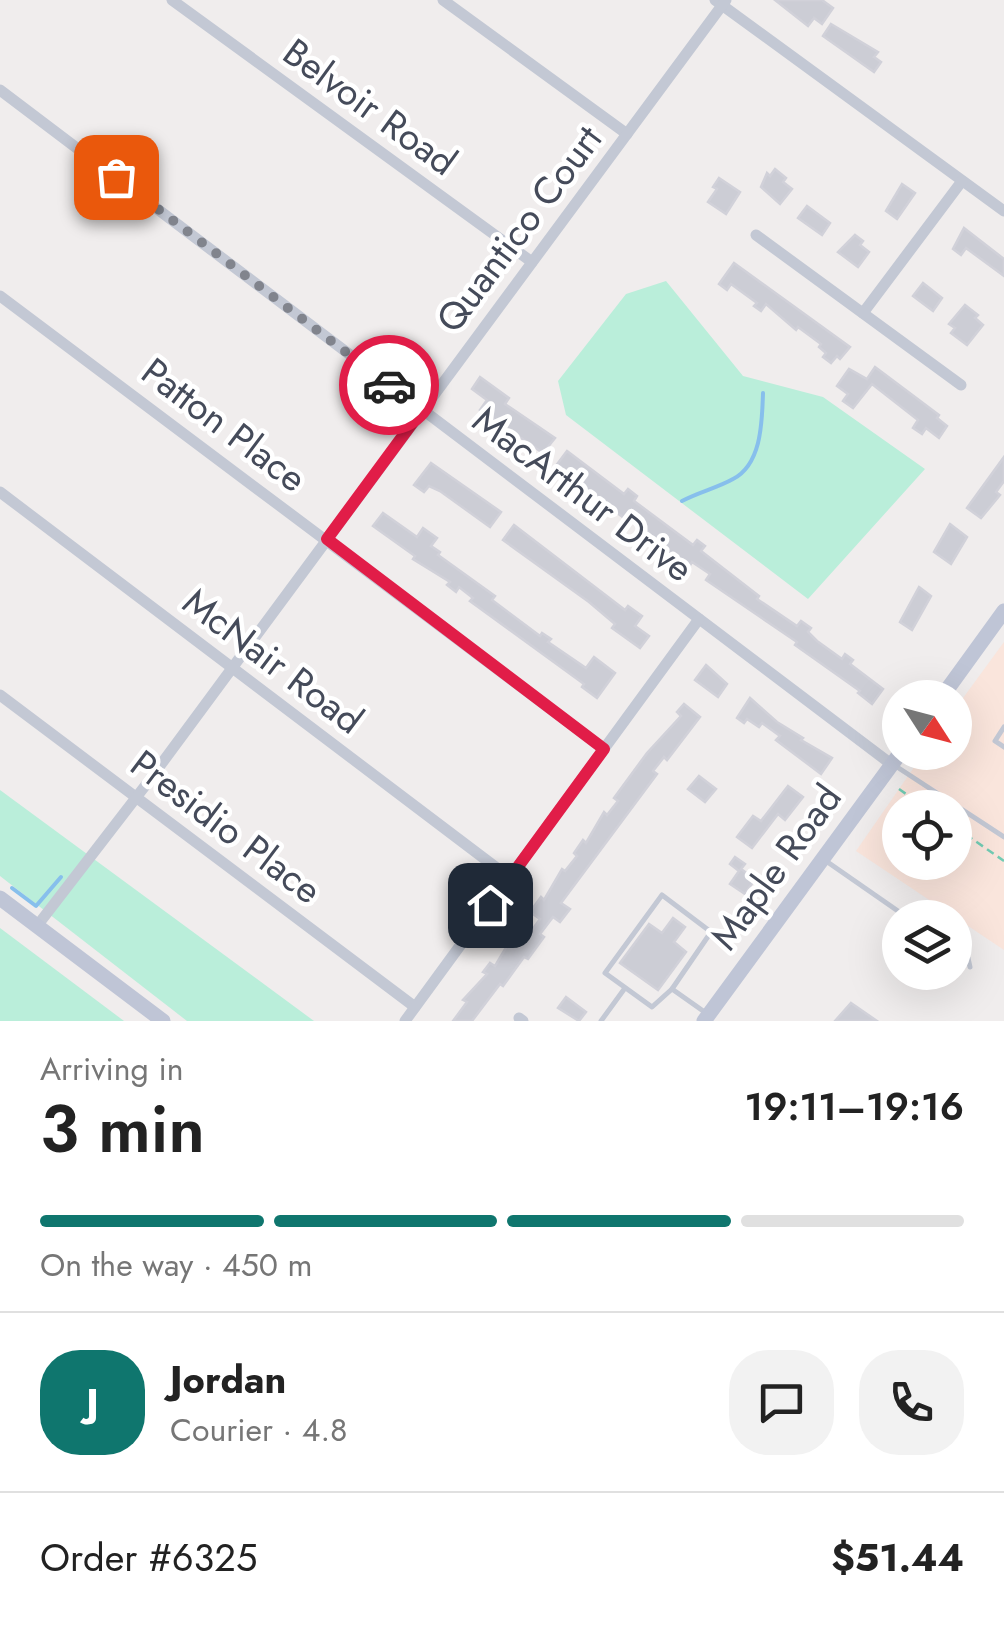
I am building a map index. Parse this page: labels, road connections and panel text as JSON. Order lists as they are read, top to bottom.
{
  "streets": {
    "main road": ["Maple Road"],
    "street": [
      "Belvoir Road",
      "Quantico Court",
      "Patton Place",
      "MacArthur Drive",
      "McNair Road",
      "Presidio Place"
    ]
  },
  "crossings": [
    ["Belvoir Road", "Quantico Court"],
    ["Quantico Court", "Patton Place"],
    ["Quantico Court", "MacArthur Drive"],
    ["Quantico Court", "McNair Road"],
    ["Quantico Court", "Presidio Place"]
  ],
  "north": "bottom right",
  "page": {
    "heading": ["3 min", "Arriving in", "19:11–19:16"],
    "panel": [
      "Jordan",
      "Courier · 4.8",
      "Order #6325",
      "$51.44"
    ],
    "bar": "On the way · 450 m",
    "round": "J"
  }
}
